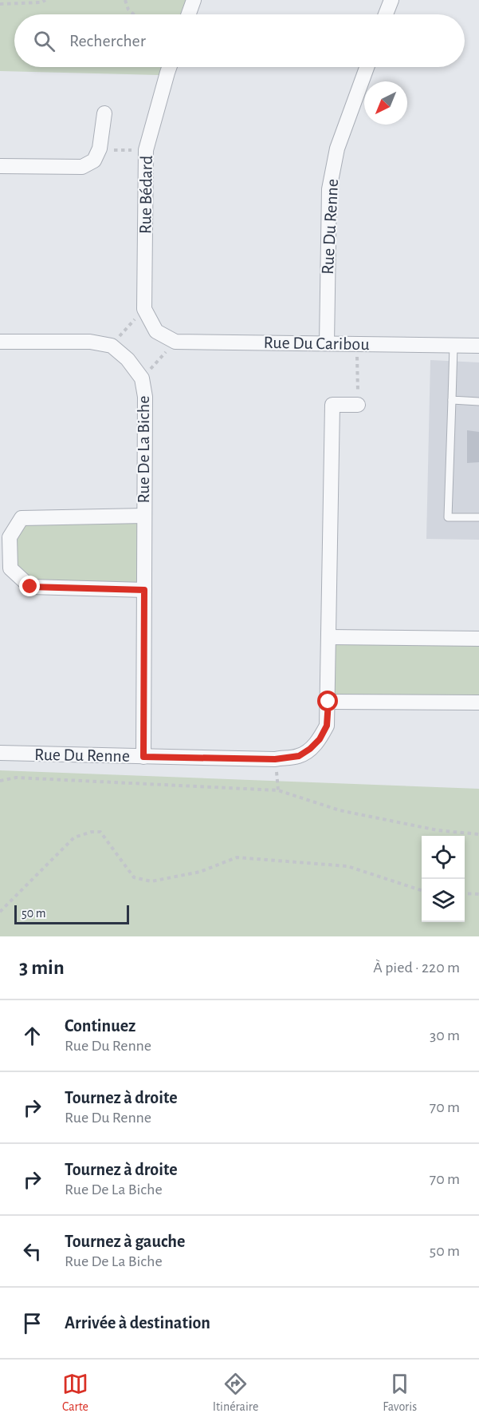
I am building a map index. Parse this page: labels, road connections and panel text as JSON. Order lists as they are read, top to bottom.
{
  "streets": {
    "street": [
      "Rue Bédard",
      "Rue Du Renne",
      "Rue Du Caribou",
      "Rue De La Biche"
    ]
  },
  "crossings": [
    ["Rue Bédard", "Rue Du Caribou"],
    ["Rue Du Renne", "Rue Du Caribou"],
    ["Rue Du Renne", "Rue De La Biche"]
  ],
  "scale_bar": "50 m",
  "north": "bottom left",
  "page": {
    "search": "Rechercher",
    "scale": "50 m",
    "heading": ["3 min", "À pied · 220 m"],
    "list": [
      ["Continuez", "Rue Du Renne", "30 m"],
      ["Tournez à droite", "Rue Du Renne", "70 m"],
      ["Tournez à droite", "Rue De La Biche", "70 m"],
      ["Tournez à gauche", "Rue De La Biche", "50 m"],
      "Arrivée à destination"
    ],
    "nav": ["Carte", "Itinéraire", "Favoris"]
  }
}
